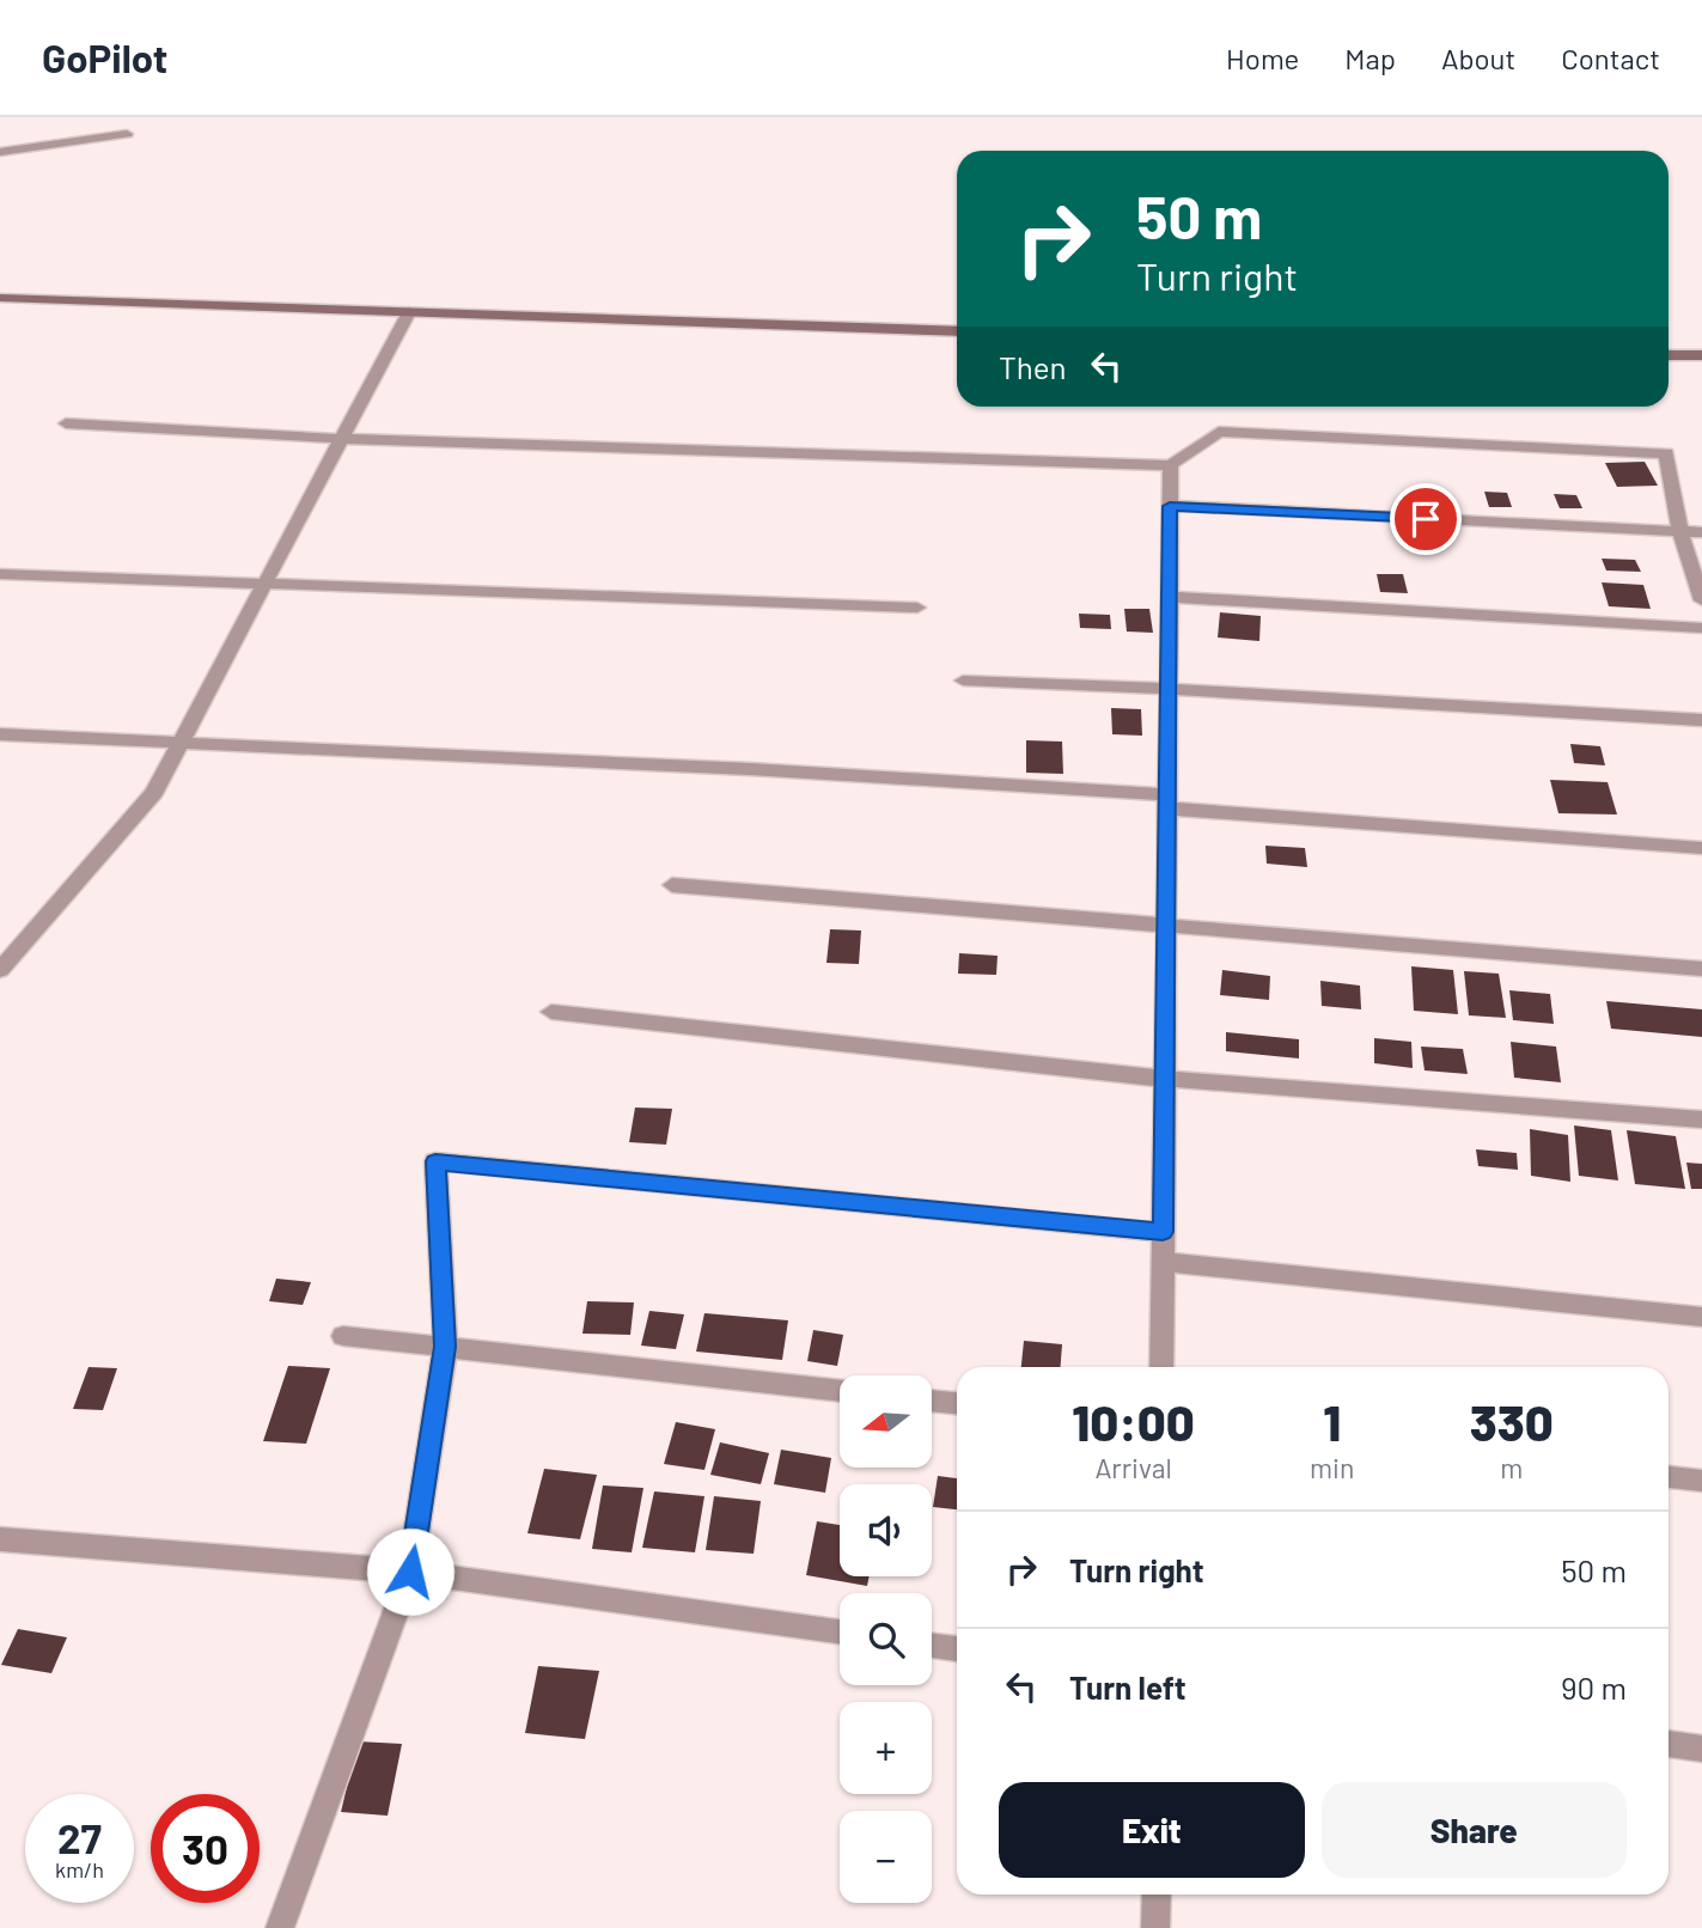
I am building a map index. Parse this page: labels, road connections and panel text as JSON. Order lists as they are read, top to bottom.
{
  "north": "left",
  "page": {
    "header": "GoPilot",
    "nav": [
      "Home",
      "Map",
      "About",
      "Contact"
    ],
    "turn": ["50 m", "Turn right"],
    "then": "Then",
    "eta": [
      "10:00",
      "Arrival",
      "1",
      "min",
      "330",
      "m"
    ],
    "map_buttons": ["+", "−"],
    "list": [
      {
        "name": "Turn right",
        "value": "50 m"
      },
      {
        "name": "Turn left",
        "value": "90 m"
      }
    ],
    "buttons": ["Exit", "Share"],
    "speed": "27 km/h",
    "limit": "30"
  }
}
